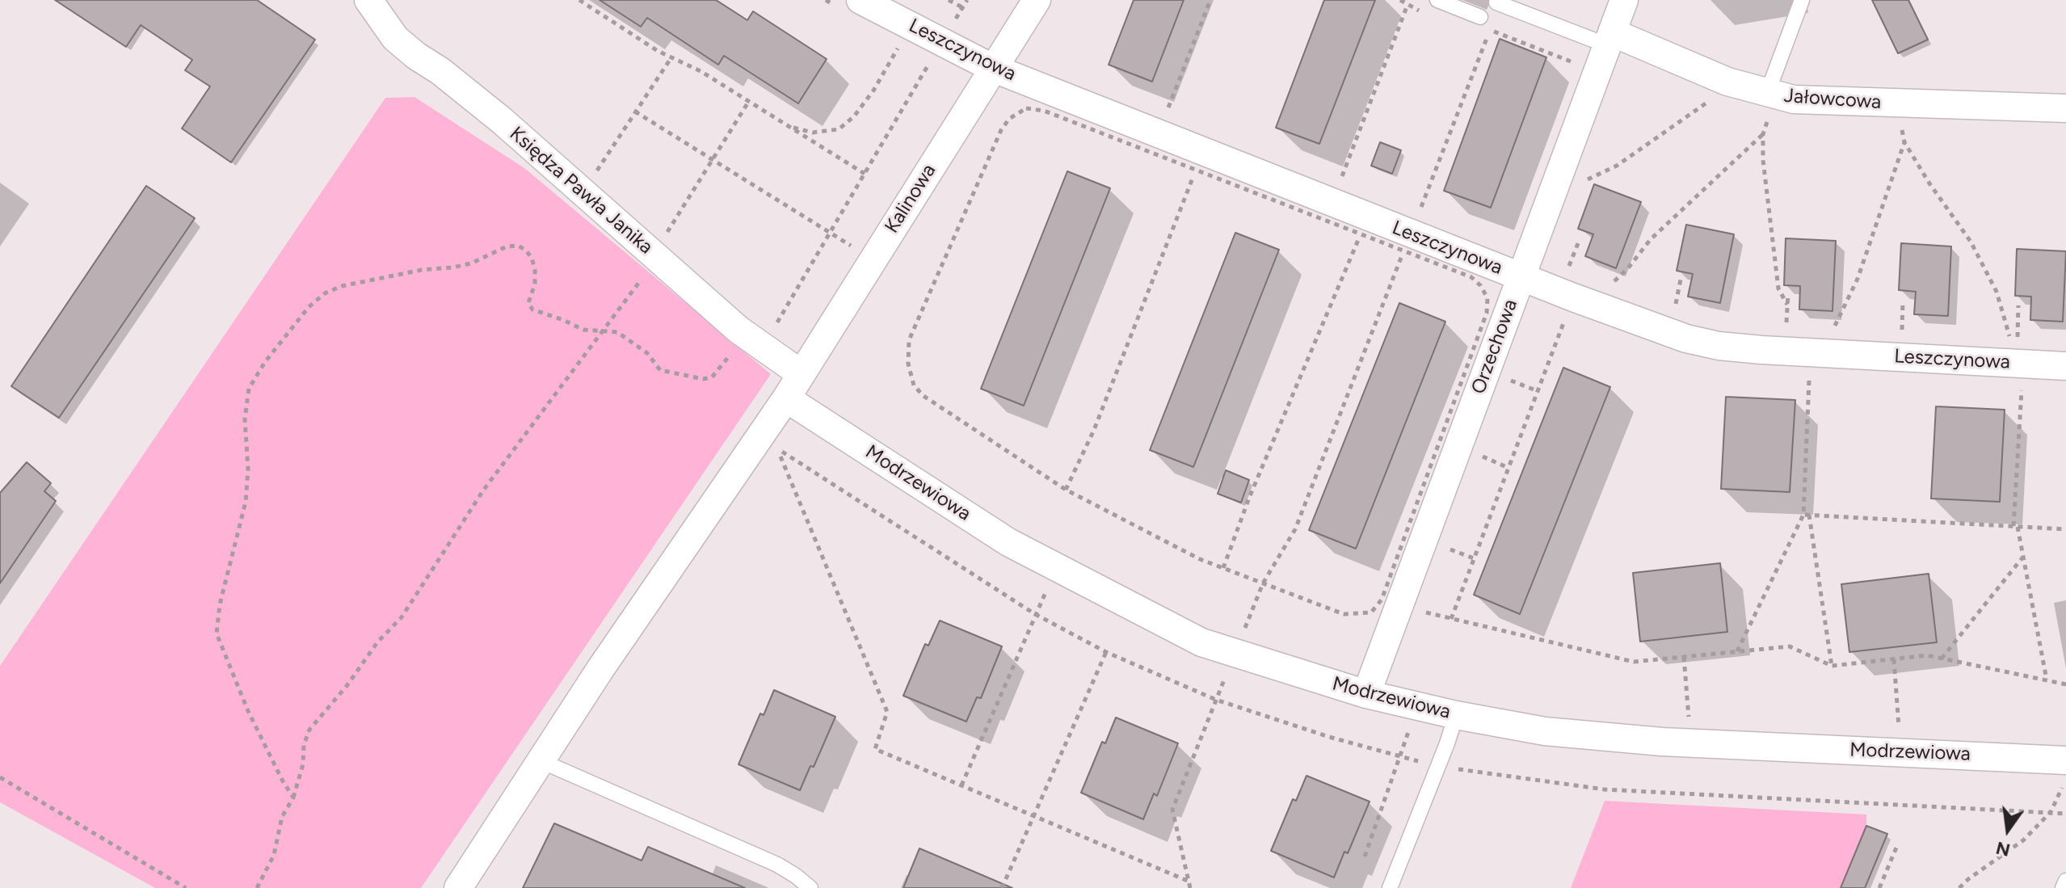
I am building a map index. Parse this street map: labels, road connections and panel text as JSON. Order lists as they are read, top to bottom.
{
  "streets": {
    "street": [
      "Leszczynowa",
      "Jałowcowa",
      "Księdza Pawła Janika",
      "Kalinowa",
      "Orzechowa",
      "Modrzewiowa"
    ]
  },
  "crossings": [
    ["Leszczynowa", "Kalinowa"],
    ["Leszczynowa", "Orzechowa"],
    ["Jałowcowa", "Orzechowa"],
    ["Księdza Pawła Janika", "Kalinowa"],
    ["Kalinowa", "Modrzewiowa"],
    ["Orzechowa", "Modrzewiowa"]
  ],
  "north": "bottom"
}
